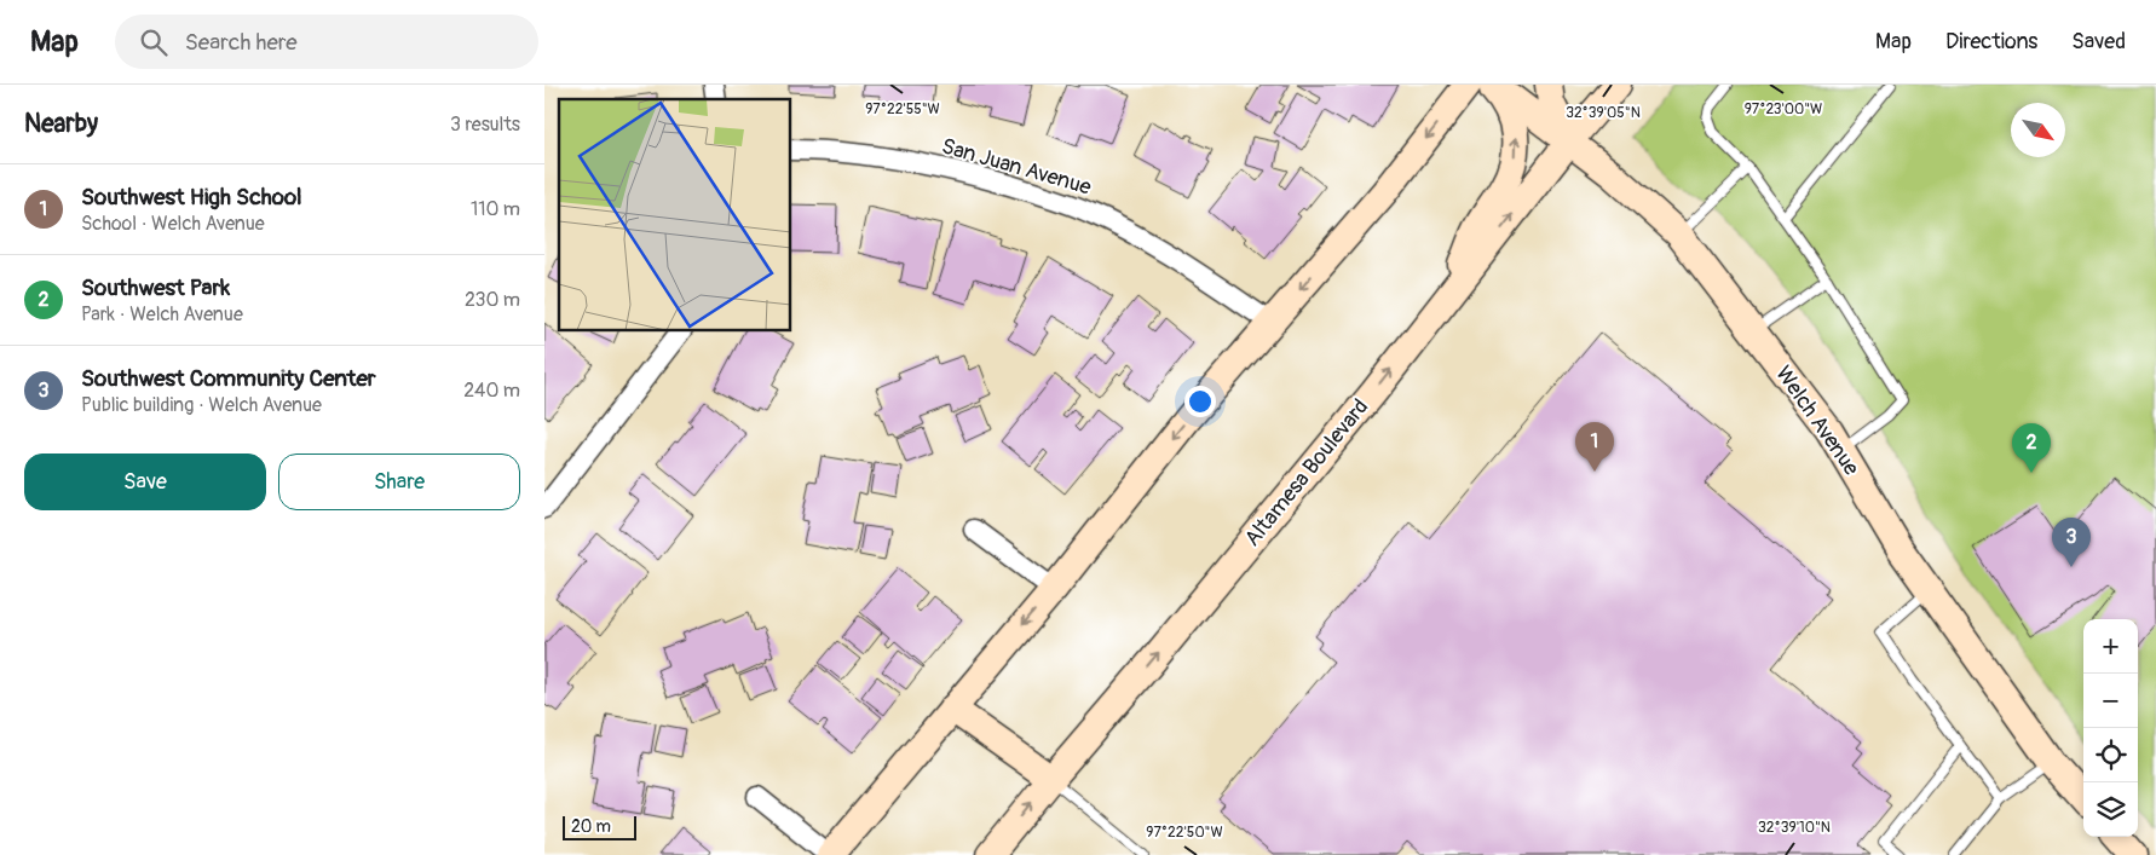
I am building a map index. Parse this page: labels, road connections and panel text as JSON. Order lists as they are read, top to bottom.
{
  "streets": {
    "main road": ["Welch Avenue", "Altamesa Boulevard"],
    "street": ["San Juan Avenue"]
  },
  "crossings": [
    ["Welch Avenue", "Altamesa Boulevard"]
  ],
  "scale_bar": "20 m",
  "north": "bottom right",
  "page": {
    "header": "Map",
    "search": "Search here",
    "nav": ["Map", "Directions", "Saved"],
    "heading": ["Nearby", "3 results"],
    "list": [
      {
        "mark": "1",
        "name": "Southwest High School",
        "note": "School · Welch Avenue",
        "value": "110 m"
      },
      {
        "mark": "2",
        "name": "Southwest Park",
        "note": "Park · Welch Avenue",
        "value": "230 m"
      },
      {
        "mark": "3",
        "name": "Southwest Community Center",
        "note": "Public building · Welch Avenue",
        "value": "240 m"
      }
    ],
    "pins": ["1", "2", "3"],
    "buttons": ["Save", "Share"],
    "map_buttons": ["+", "−"],
    "scale": "20 m"
  },
  "coordinates": [
    "97°23'00\"W",
    "97°22'55\"W",
    "32°39'05\"N",
    "32°39'10\"N",
    "97°22'50\"W"
  ]
}
